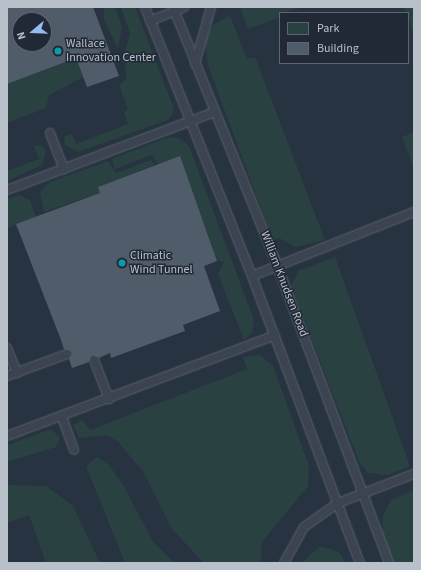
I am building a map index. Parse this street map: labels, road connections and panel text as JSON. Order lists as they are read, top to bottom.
{
  "streets": {
    "lane": ["William Knudsen Road"]
  },
  "places": ["Wallace Innovation Center", "Climatic Wind Tunnel"],
  "legend": ["Park", "Building"],
  "north": "left"
}
